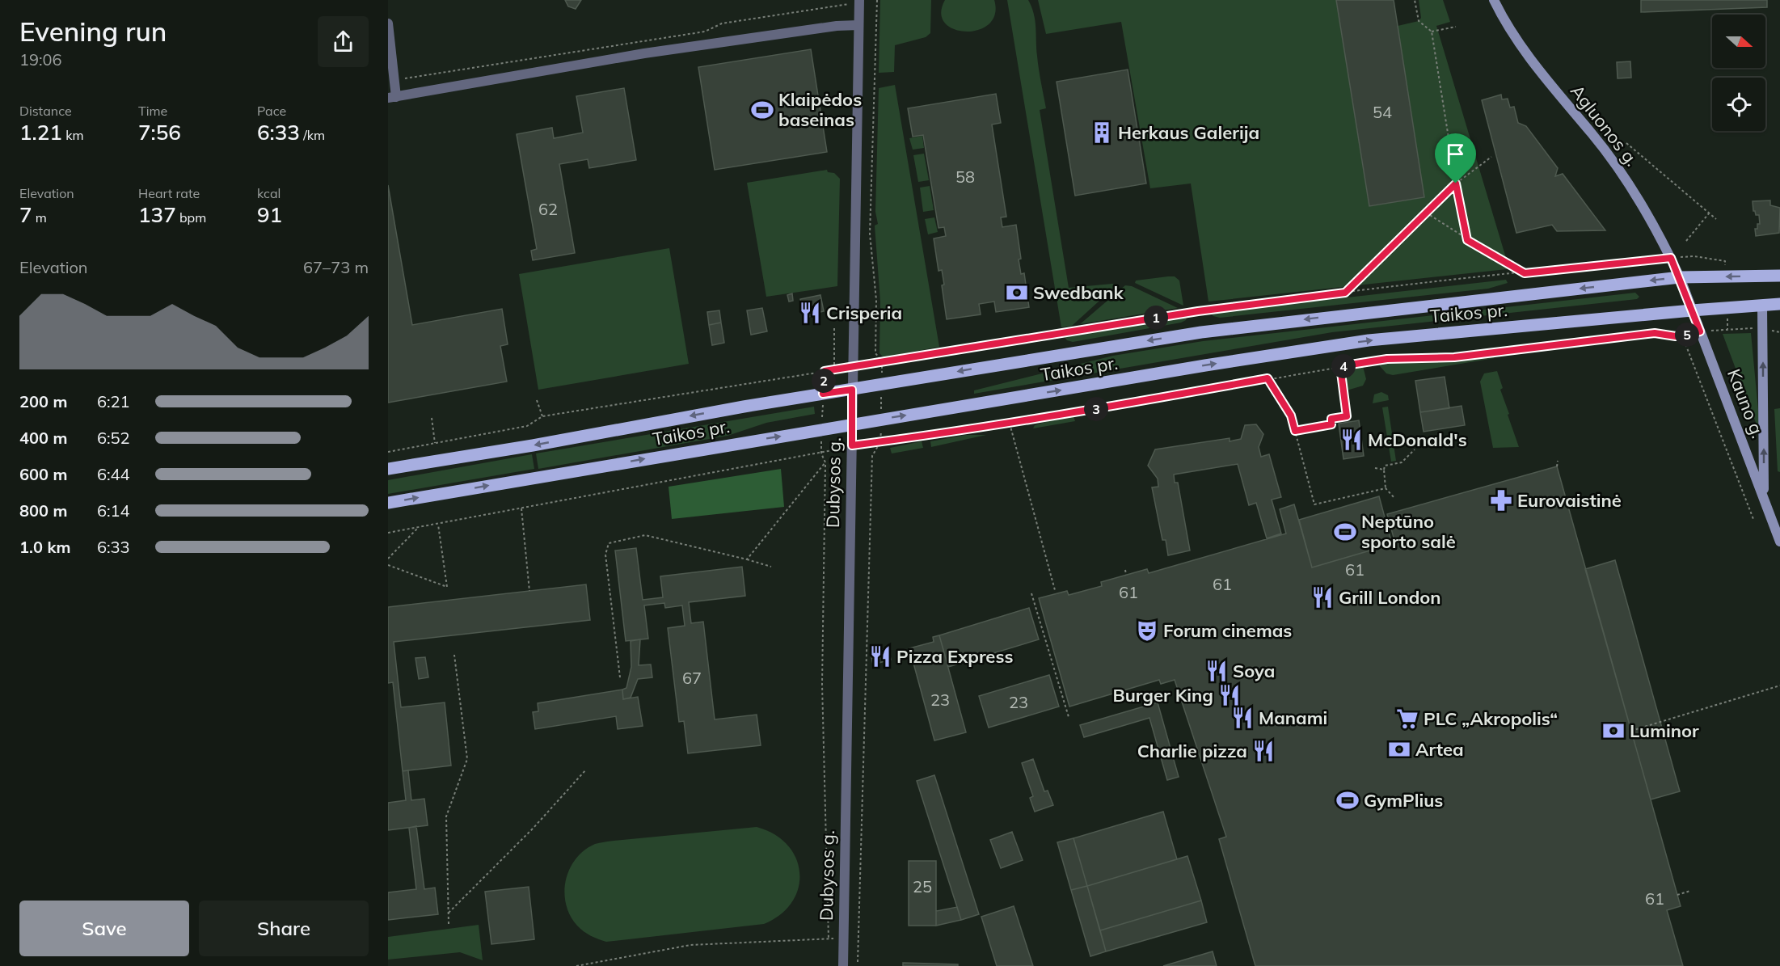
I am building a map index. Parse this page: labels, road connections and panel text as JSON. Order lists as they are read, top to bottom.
{
  "streets": {
    "main road": ["Agluonos g.", "Taikos pr.", "Kauno g."],
    "street": ["Dubysos g."]
  },
  "crossings": [
    ["Agluonos g.", "Taikos pr."],
    ["Agluonos g.", "Kauno g."],
    ["Taikos pr.", "Kauno g."],
    ["Taikos pr.", "Dubysos g."]
  ],
  "places": {
    "sports": ["Klaipėdos baseinas", "Neptūno sporto salė", "GymPlius"],
    "building": ["Herkaus Galerija"],
    "bank": ["Swedbank", "Luminor", "Artea"],
    "restaurant": [
      "Crisperia",
      "McDonald's",
      "Grill London",
      "Pizza Express",
      "Soya",
      "Burger King",
      "Manami",
      "Charlie pizza"
    ],
    "pharmacy": ["Eurovaistinė"],
    "theatre": ["Forum cinemas"],
    "supermarket": ["PLC „Akropolis“"]
  },
  "house_numbers": [
    "54",
    "58",
    "62",
    "61",
    "61",
    "61",
    "67",
    "23",
    "23",
    "25",
    "61"
  ],
  "north": "right",
  "page": {
    "heading": ["Evening run", "19:06"],
    "stats": [
      ["Distance", "1.21 km"],
      ["Time", "7:56"],
      ["Pace", "6:33 /km"],
      ["Elevation", "7 m"],
      ["Heart rate", "137 bpm"],
      ["kcal", "91"]
    ],
    "chart": ["Elevation", "67–73 m"],
    "pins": [
      "1",
      "5",
      "4",
      "2",
      "3"
    ],
    "list": [
      {
        "name": "200 m",
        "note": "6:21"
      },
      {
        "name": "400 m",
        "note": "6:52"
      },
      {
        "name": "600 m",
        "note": "6:44"
      },
      {
        "name": "800 m",
        "note": "6:14"
      },
      {
        "name": "1.0 km",
        "note": "6:33"
      }
    ],
    "buttons": ["Save", "Share"]
  }
}
